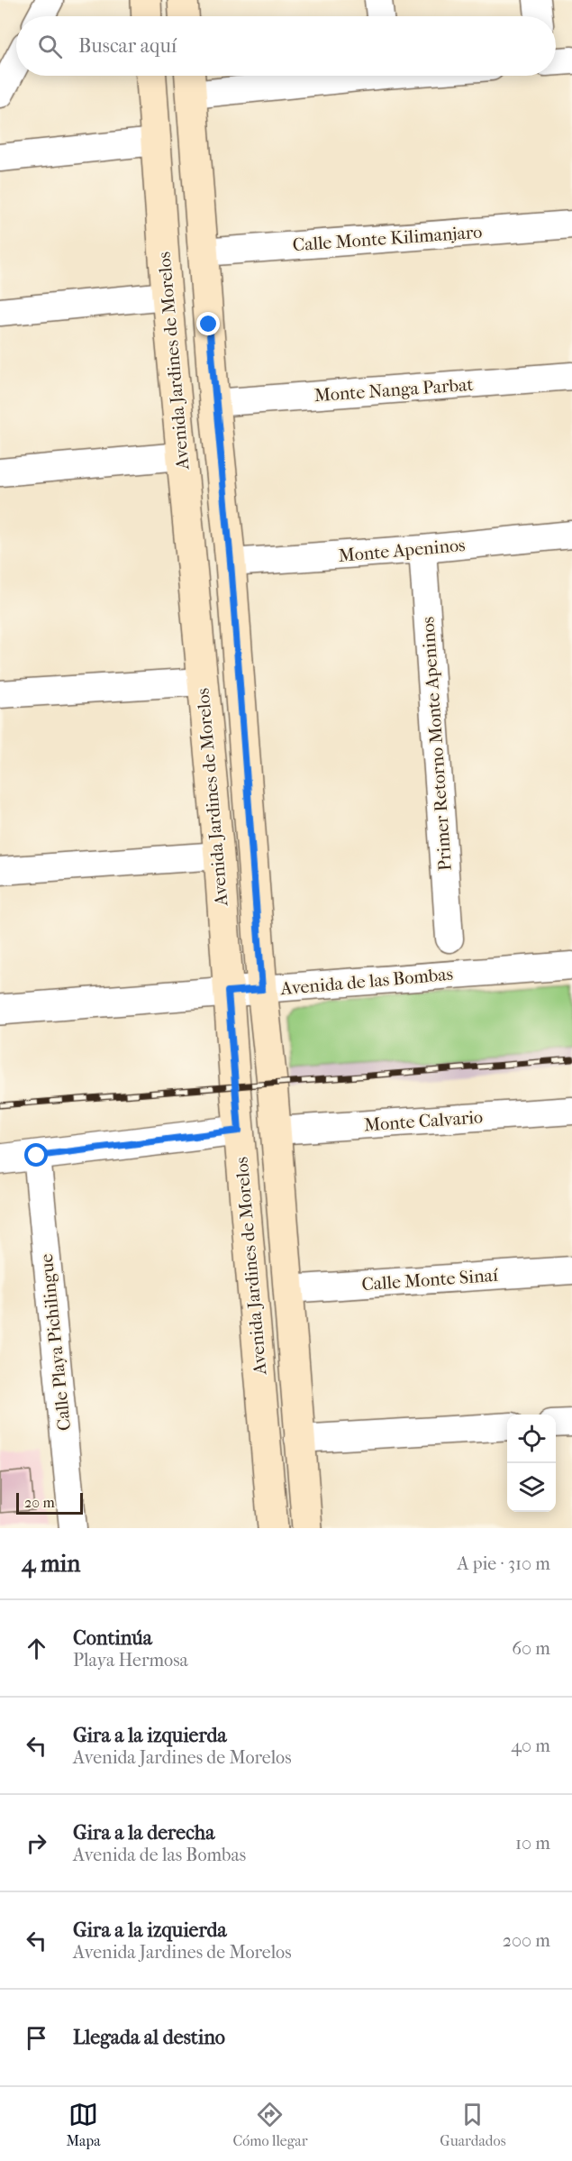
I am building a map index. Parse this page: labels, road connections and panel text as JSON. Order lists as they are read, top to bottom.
{
  "streets": {
    "main road": ["Avenida Jardines de Morelos"],
    "street": [
      "Calle Monte Kilimanjaro",
      "Monte Nanga Parbat",
      "Monte Apeninos",
      "Primer Retorno Monte Apeninos",
      "Avenida de las Bombas",
      "Monte Calvario",
      "Calle Monte Sinaí",
      "Calle Playa Pichilingue"
    ]
  },
  "crossings": [
    ["Calle Monte Kilimanjaro", "Avenida Jardines de Morelos"],
    ["Avenida Jardines de Morelos", "Monte Nanga Parbat"],
    ["Avenida Jardines de Morelos", "Monte Apeninos"],
    ["Avenida Jardines de Morelos", "Avenida de las Bombas"],
    ["Avenida Jardines de Morelos", "Monte Calvario"],
    ["Avenida Jardines de Morelos", "Calle Monte Sinaí"],
    ["Monte Apeninos", "Primer Retorno Monte Apeninos"]
  ],
  "scale_bar": "20 m",
  "page": {
    "search": "Buscar aquí",
    "scale": "20 m",
    "heading": ["4 min", "A pie · 310 m"],
    "list": [
      ["Continúa", "Playa Hermosa", "60 m"],
      ["Gira a la izquierda", "Avenida Jardines de Morelos", "40 m"],
      ["Gira a la derecha", "Avenida de las Bombas", "10 m"],
      ["Gira a la izquierda", "Avenida Jardines de Morelos", "200 m"],
      "Llegada al destino"
    ],
    "nav": ["Mapa", "Cómo llegar", "Guardados"]
  }
}
